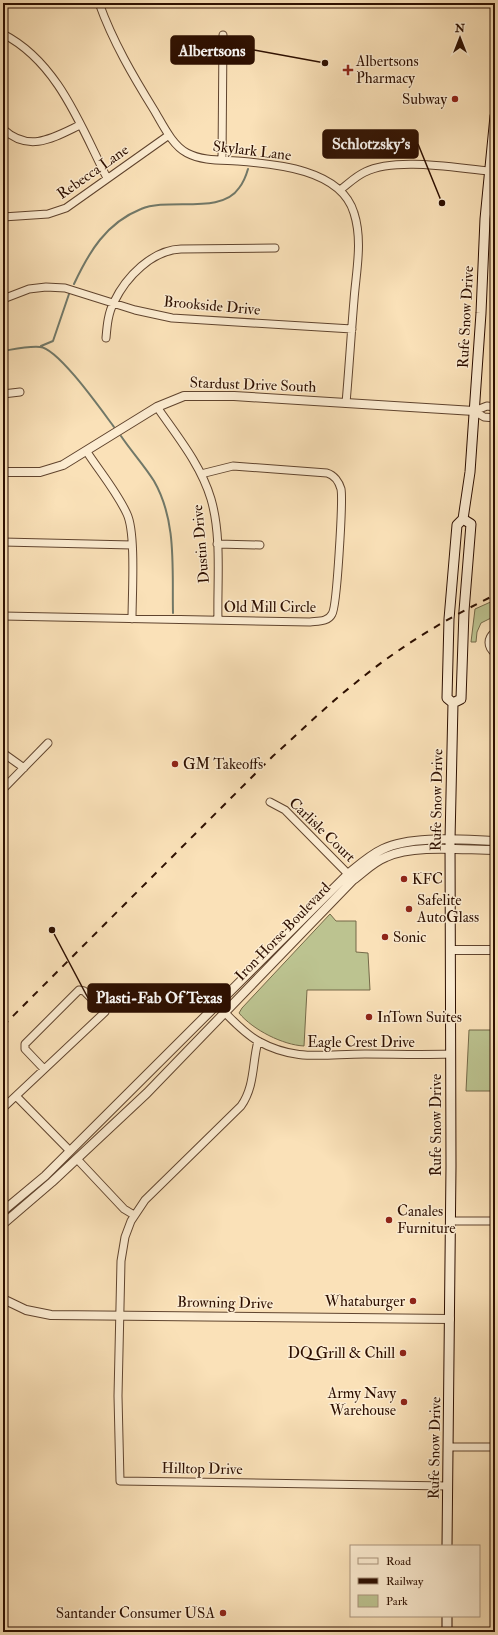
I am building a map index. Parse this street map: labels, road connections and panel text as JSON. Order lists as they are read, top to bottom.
{
  "streets": {
    "main road": ["Rufe Snow Drive"],
    "street": [
      "Skylark Lane",
      "Rebecca Lane",
      "Brookside Drive",
      "Stardust Drive South",
      "Dustin Drive",
      "Old Mill Circle",
      "Carlisle Court",
      "Iron Horse Boulevard",
      "Eagle Crest Drive",
      "Browning Drive",
      "Hilltop Drive"
    ]
  },
  "crossings": [
    ["Skylark Lane", "Rebecca Lane"],
    ["Skylark Lane", "Brookside Drive"],
    ["Skylark Lane", "Stardust Drive South"],
    ["Rufe Snow Drive", "Stardust Drive South"],
    ["Rufe Snow Drive", "Iron Horse Boulevard"],
    ["Rufe Snow Drive", "Eagle Crest Drive"],
    ["Rufe Snow Drive", "Browning Drive"],
    ["Rufe Snow Drive", "Hilltop Drive"],
    ["Stardust Drive South", "Dustin Drive"],
    ["Dustin Drive", "Old Mill Circle"],
    ["Carlisle Court", "Iron Horse Boulevard"],
    ["Iron Horse Boulevard", "Eagle Crest Drive"],
    ["Browning Drive", "Hilltop Drive"]
  ],
  "places": {
    "other": [
      "Albertsons",
      "Subway",
      "Schlotzsky's",
      "GM Takeoffs",
      "KFC",
      "Safelite AutoGlass",
      "Plasti-Fab Of Texas",
      "Sonic",
      "InTown Suites",
      "Canales Furniture",
      "Whataburger",
      "DQ Grill & Chill",
      "Army Navy Warehouse",
      "Santander Consumer USA"
    ],
    "health": ["Albertsons Pharmacy"]
  },
  "legend": ["Road", "Railway", "Park"],
  "north": "top"
}
